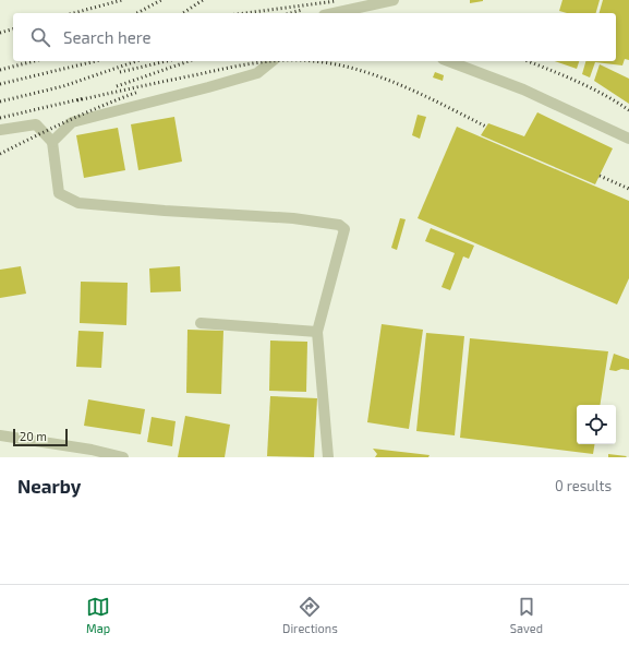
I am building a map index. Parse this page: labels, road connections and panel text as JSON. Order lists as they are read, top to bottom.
{
  "scale_bar": "20 m",
  "page": {
    "search": "Search here",
    "scale": "20 m",
    "heading": ["Nearby", "0 results"],
    "nav": ["Map", "Directions", "Saved"]
  }
}
